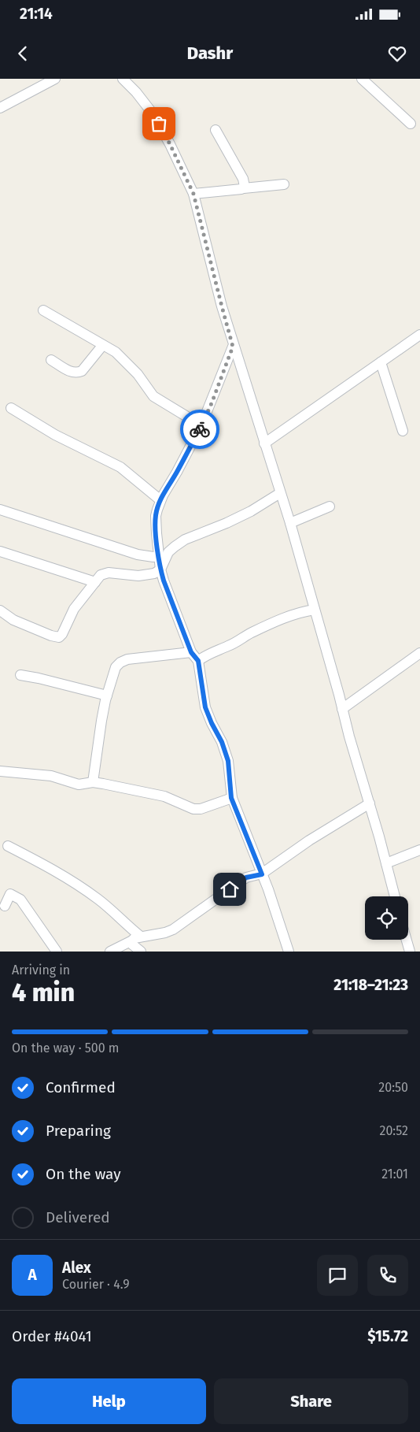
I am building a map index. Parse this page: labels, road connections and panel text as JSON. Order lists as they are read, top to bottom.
{
  "page": {
    "status": "21:14",
    "header": "Dashr",
    "heading": ["4 min", "Arriving in", "21:18–21:23"],
    "panel": [
      "Alex",
      "Courier · 4.9",
      "Order #4041",
      "$15.72"
    ],
    "bar": "On the way · 500 m",
    "list": [
      ["Confirmed", "20:50"],
      ["Preparing", "20:52"],
      ["On the way", "21:01"],
      "Delivered"
    ],
    "round": "A",
    "buttons": ["Help", "Share"]
  }
}
